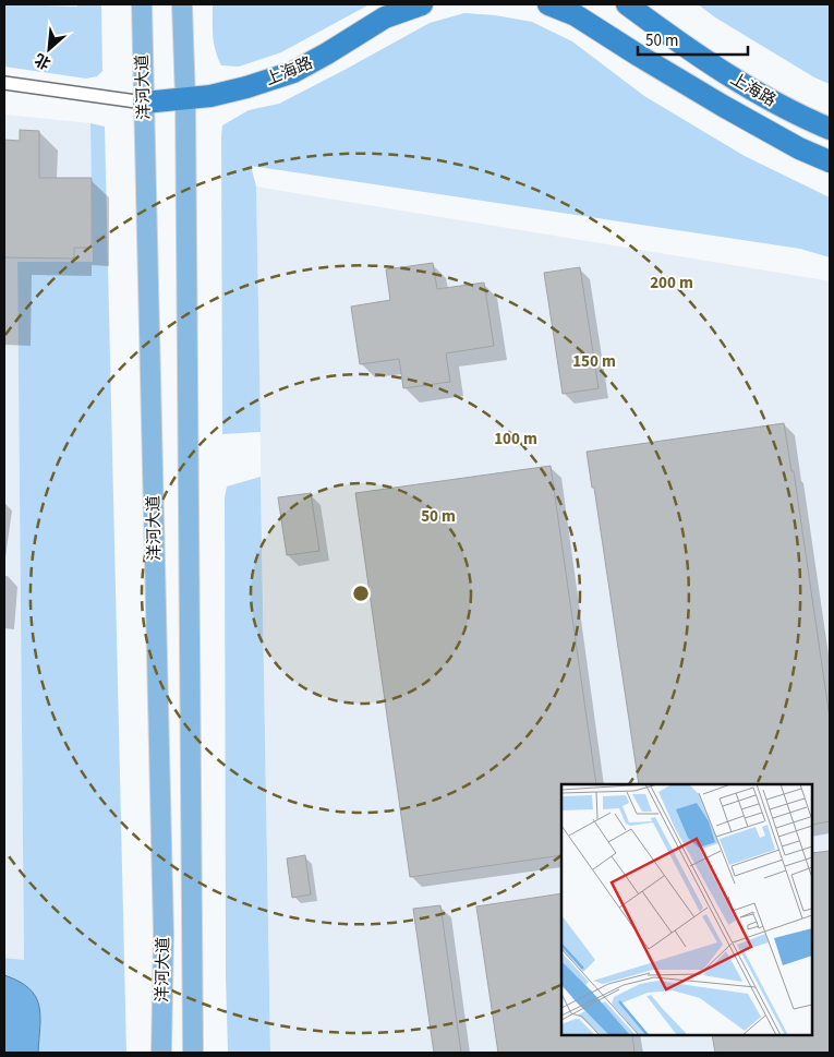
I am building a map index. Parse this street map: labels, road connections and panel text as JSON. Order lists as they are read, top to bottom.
{
  "streets": {
    "highway": ["上海路"],
    "main road": ["洋河大道"]
  },
  "crossings": [
    ["上海路", "洋河大道"]
  ],
  "scale_bar": "50 m",
  "north": "bottom left",
  "rings": [
    "200 m",
    "150 m",
    "100 m",
    "50 m"
  ]
}
